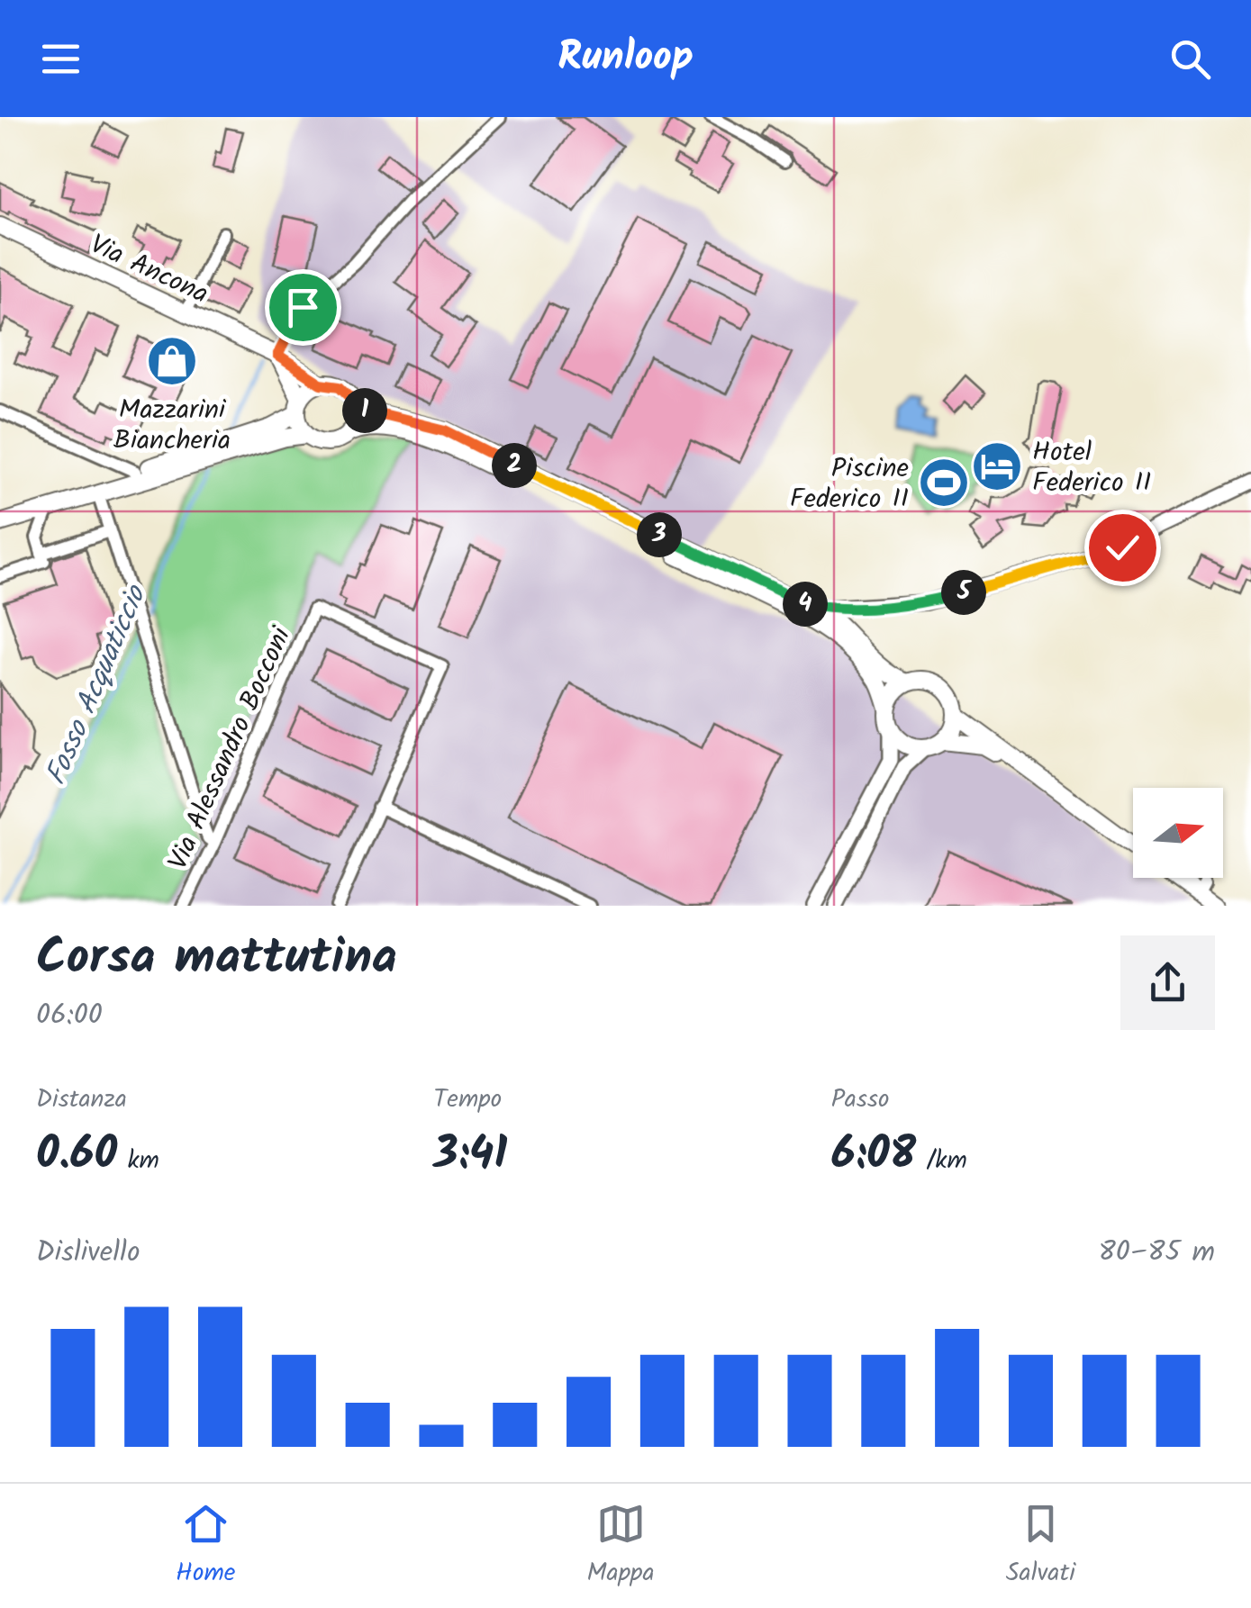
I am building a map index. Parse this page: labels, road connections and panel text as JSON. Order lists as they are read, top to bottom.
{
  "streets": {
    "main road": ["Via Ancona"],
    "street": ["Via Alessandro Bocconi"]
  },
  "water": ["Fosso Acquaticcio"],
  "places": {
    "shop": ["Mazzarini Biancheria"],
    "hotel": ["Hotel Federico II"],
    "sports": ["Piscine Federico II"]
  },
  "north": "right",
  "page": {
    "header": "Runloop",
    "pins": [
      "1",
      "2",
      "3",
      "5",
      "4"
    ],
    "heading": ["Corsa mattutina", "06:00"],
    "stats": [
      ["Distanza", "0.60 km"],
      ["Tempo", "3:41"],
      ["Passo", "6:08 /km"]
    ],
    "chart": ["Dislivello", "80–85 m"],
    "tabs": ["Home", "Mappa", "Salvati"]
  }
}
